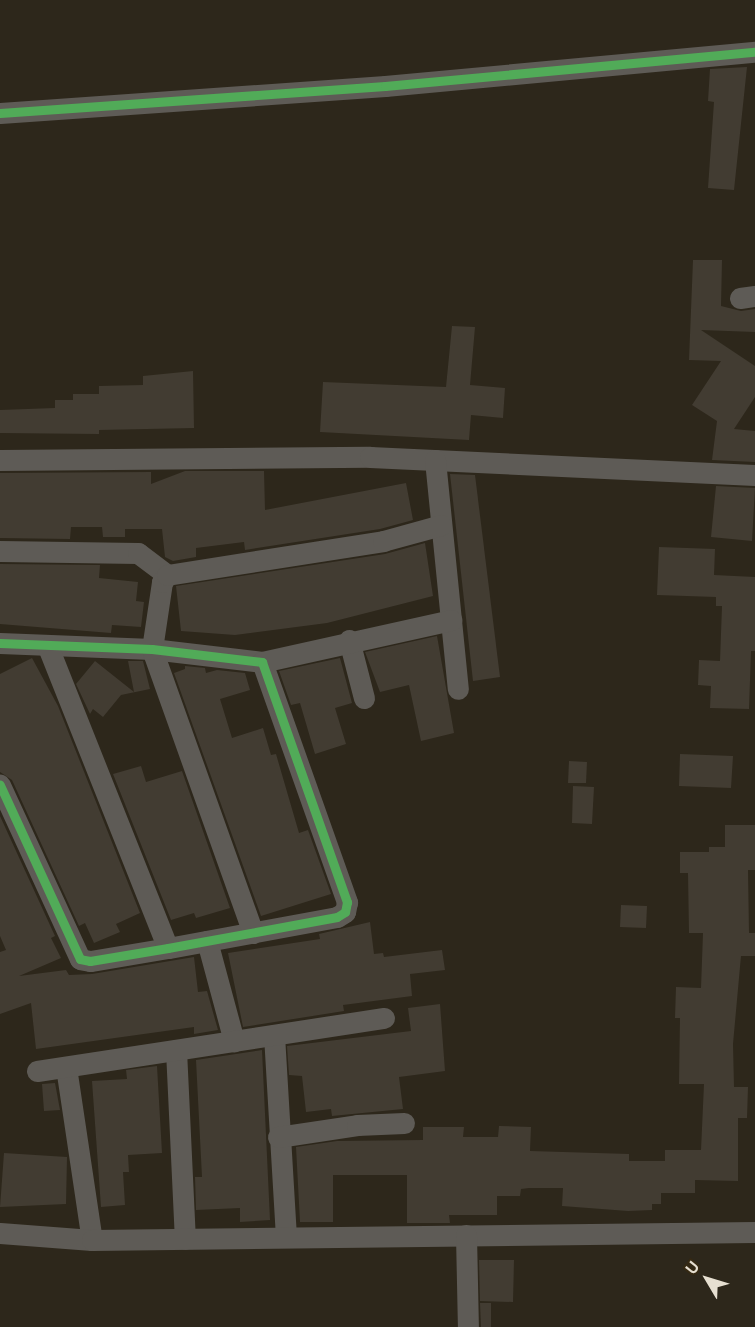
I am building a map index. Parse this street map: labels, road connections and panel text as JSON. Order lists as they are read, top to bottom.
{
  "north": "top left"
}
